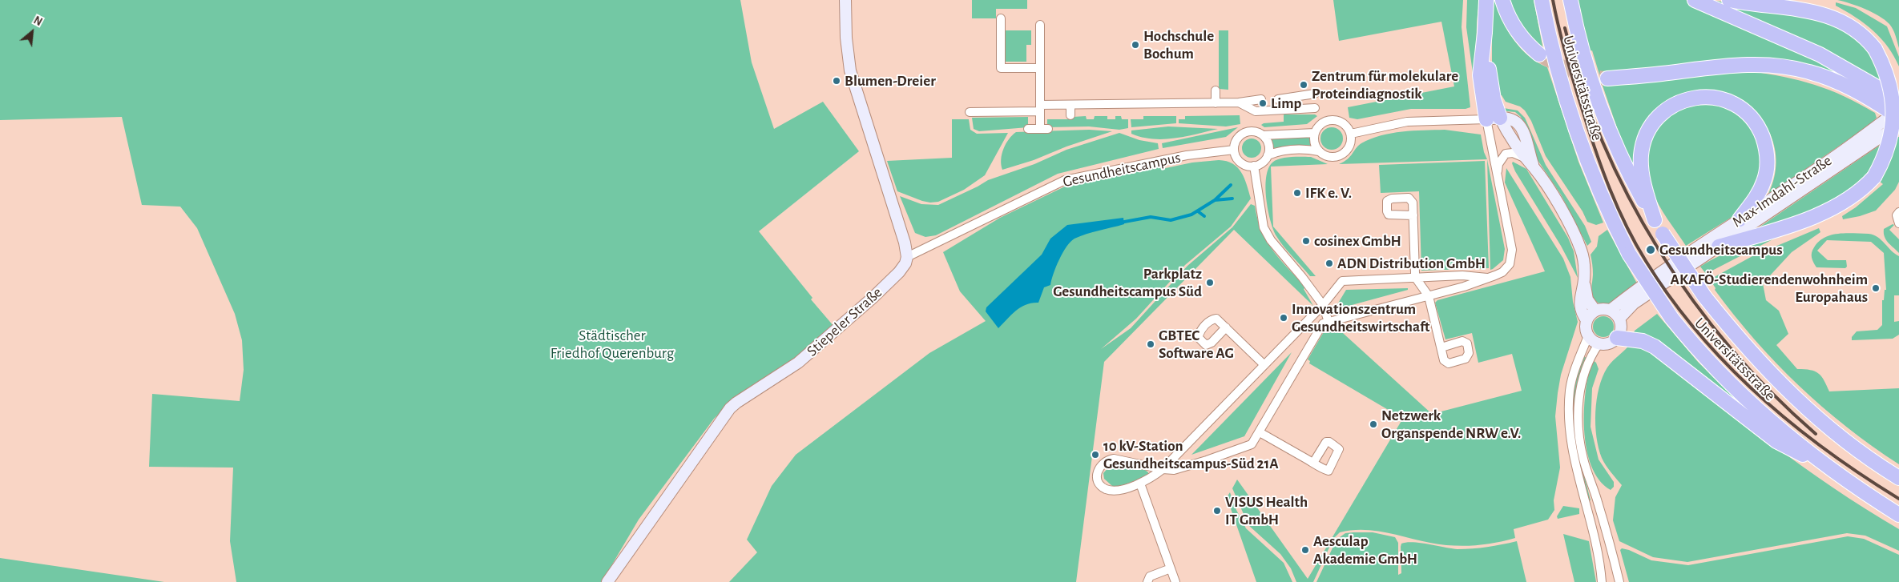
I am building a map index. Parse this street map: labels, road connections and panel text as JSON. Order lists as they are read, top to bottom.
{
  "streets": {
    "highway": ["Universitätsstraße"],
    "street": ["Gesundheitscampus", "Max-Imdahl-Straße", "Stiepeler Straße"]
  },
  "crossings": [
    ["Gesundheitscampus", "Stiepeler Straße"]
  ],
  "parks": ["Städtischer Friedhof Querenburg"],
  "places": [
    "Hochschule Bochum",
    "Blumen-Dreier",
    "Zentrum für molekulare Proteindiagnostik",
    "Limp",
    "IFK e. V.",
    "cosinex GmbH",
    "Gesundheitscampus",
    "ADN Distribution GmbH",
    "Parkplatz Gesundheitscampus Süd",
    "AKAFÖ-Studierendenwohnheim Europahaus",
    "Innovationszentrum Gesundheitswirtschaft",
    "GBTEC Software AG",
    "Netzwerk Organspende NRW e.V.",
    "10 kV-Station Gesundheitscampus-Süd 21A",
    "VISUS Health IT GmbH",
    "Aesculap Akademie GmbH"
  ],
  "north": "top right"
}
